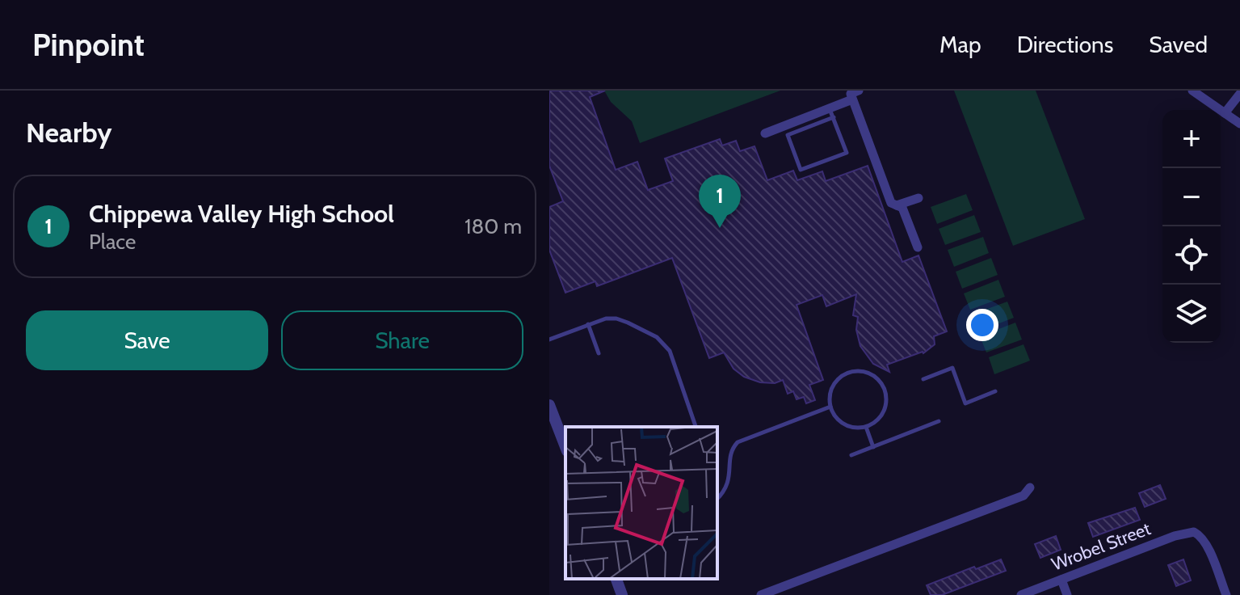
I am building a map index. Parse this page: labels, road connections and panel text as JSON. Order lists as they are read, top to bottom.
{
  "streets": {
    "street": ["Wrobel Street"]
  },
  "page": {
    "header": "Pinpoint",
    "nav": ["Map", "Directions", "Saved"],
    "heading": "Nearby",
    "map_buttons": ["+", "−"],
    "list": [
      {
        "mark": "1",
        "name": "Chippewa Valley High School",
        "note": "Place",
        "value": "180 m"
      }
    ],
    "pins": "1",
    "buttons": ["Save", "Share"]
  }
}
